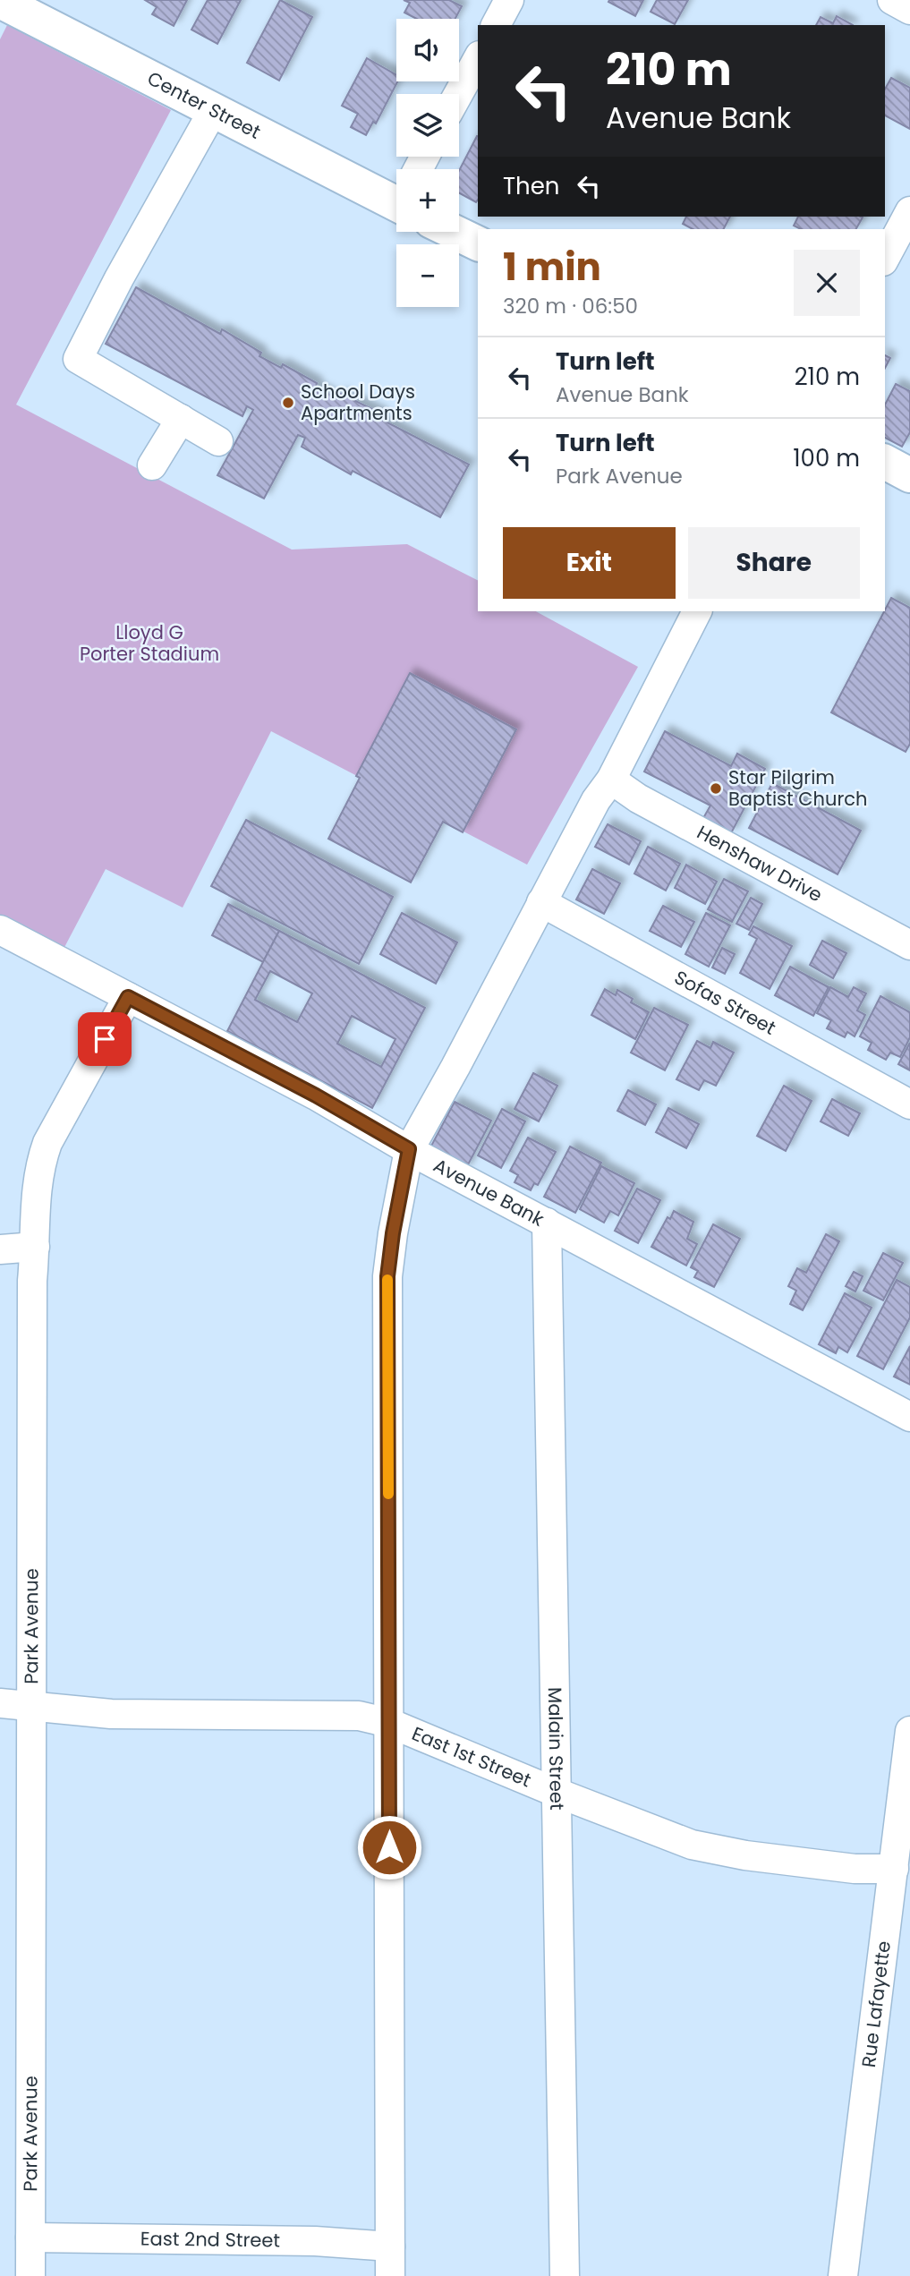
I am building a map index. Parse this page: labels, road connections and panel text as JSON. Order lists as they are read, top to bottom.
{
  "streets": {
    "main road": ["Center Street"],
    "street": [
      "Henshaw Drive",
      "Sofas Street",
      "Avenue Bank",
      "Park Avenue",
      "Malain Street",
      "East 1st Street",
      "Rue Lafayette",
      "East 2nd Street"
    ]
  },
  "crossings": [
    ["Avenue Bank", "Park Avenue"],
    ["Avenue Bank", "Malain Street"],
    ["Park Avenue", "East 1st Street"],
    ["Park Avenue", "East 2nd Street"],
    ["Malain Street", "East 1st Street"],
    ["East 1st Street", "Rue Lafayette"]
  ],
  "parks": ["Lloyd G Porter Stadium"],
  "places": ["School Days Apartments", "Star Pilgrim Baptist Church"],
  "page": {
    "map_buttons": ["+", "−"],
    "turn": ["210 m", "Avenue Bank"],
    "then": "Then",
    "heading": ["1 min", "320 m · 06:50"],
    "list": [
      {
        "name": "Turn left",
        "note": "Avenue Bank",
        "value": "210 m"
      },
      {
        "name": "Turn left",
        "note": "Park Avenue",
        "value": "100 m"
      }
    ],
    "buttons": ["Exit", "Share"]
  }
}
